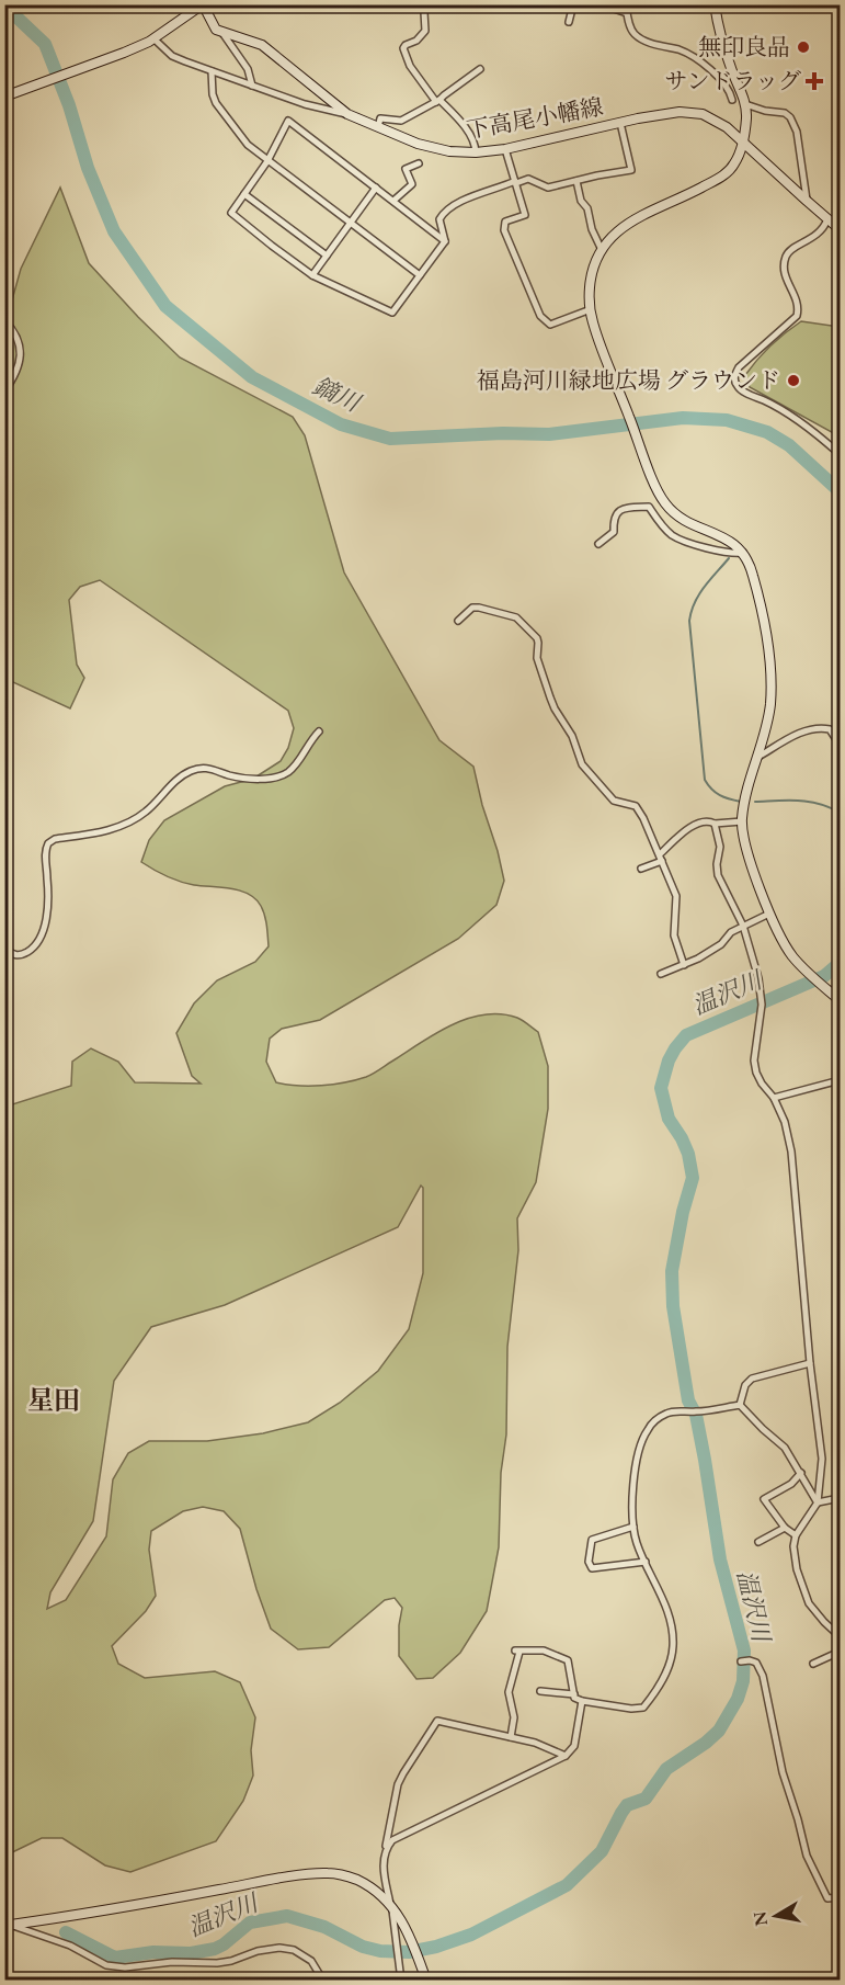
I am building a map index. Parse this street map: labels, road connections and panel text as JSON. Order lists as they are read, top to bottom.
{
  "streets": {
    "street": ["下高尾小幡線"]
  },
  "districts": ["星田"],
  "water": ["鏑川", "温沢川"],
  "places": {
    "other": ["無印良品", "福島河川緑地広場 グラウンド"],
    "health": ["サンドラッグ"]
  },
  "north": "left"
}
